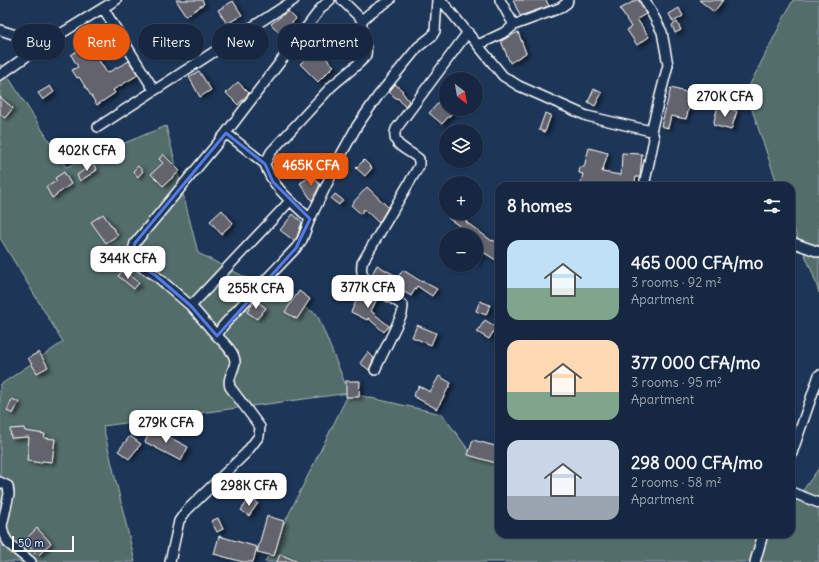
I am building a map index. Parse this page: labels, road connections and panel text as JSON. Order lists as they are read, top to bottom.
{
  "scale_bar": "50 m",
  "north": "bottom right",
  "page": {
    "chip": [
      "Buy",
      "Rent",
      "Filters",
      "New",
      "Apartment"
    ],
    "map_buttons": ["+", "−"],
    "price": [
      "270K CFA",
      "402K CFA",
      "465K CFA",
      "344K CFA",
      "377K CFA",
      "255K CFA",
      "279K CFA",
      "298K CFA"
    ],
    "heading": "8 homes",
    "list": [
      {
        "name": "465 000 CFA/mo",
        "note": "3 rooms · 92 m² · Apartment"
      },
      {
        "name": "377 000 CFA/mo",
        "note": "3 rooms · 95 m² · Apartment"
      },
      {
        "name": "298 000 CFA/mo",
        "note": "2 rooms · 58 m² · Apartment"
      }
    ],
    "scale": "50 m"
  }
}
